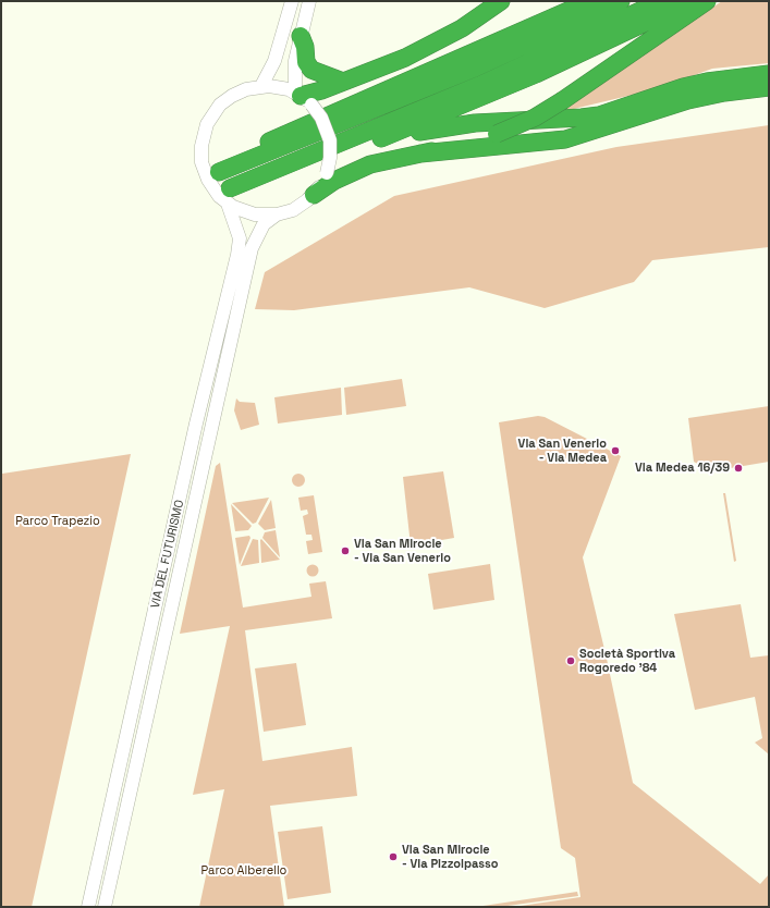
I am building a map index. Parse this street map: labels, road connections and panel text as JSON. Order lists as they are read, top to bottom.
{
  "streets": {
    "street": ["VIA DEL FUTURISMO"]
  },
  "parks": ["Parco Trapezio", "Parco Alberello"],
  "places": [
    "Via San Venerio - Via Medea",
    "Via Medea 16/39",
    "Via San Mirocle - Via San Venerio",
    "Società Sportiva Rogoredo '84",
    "Via San Mirocle - Via Pizzolpasso"
  ]
}
